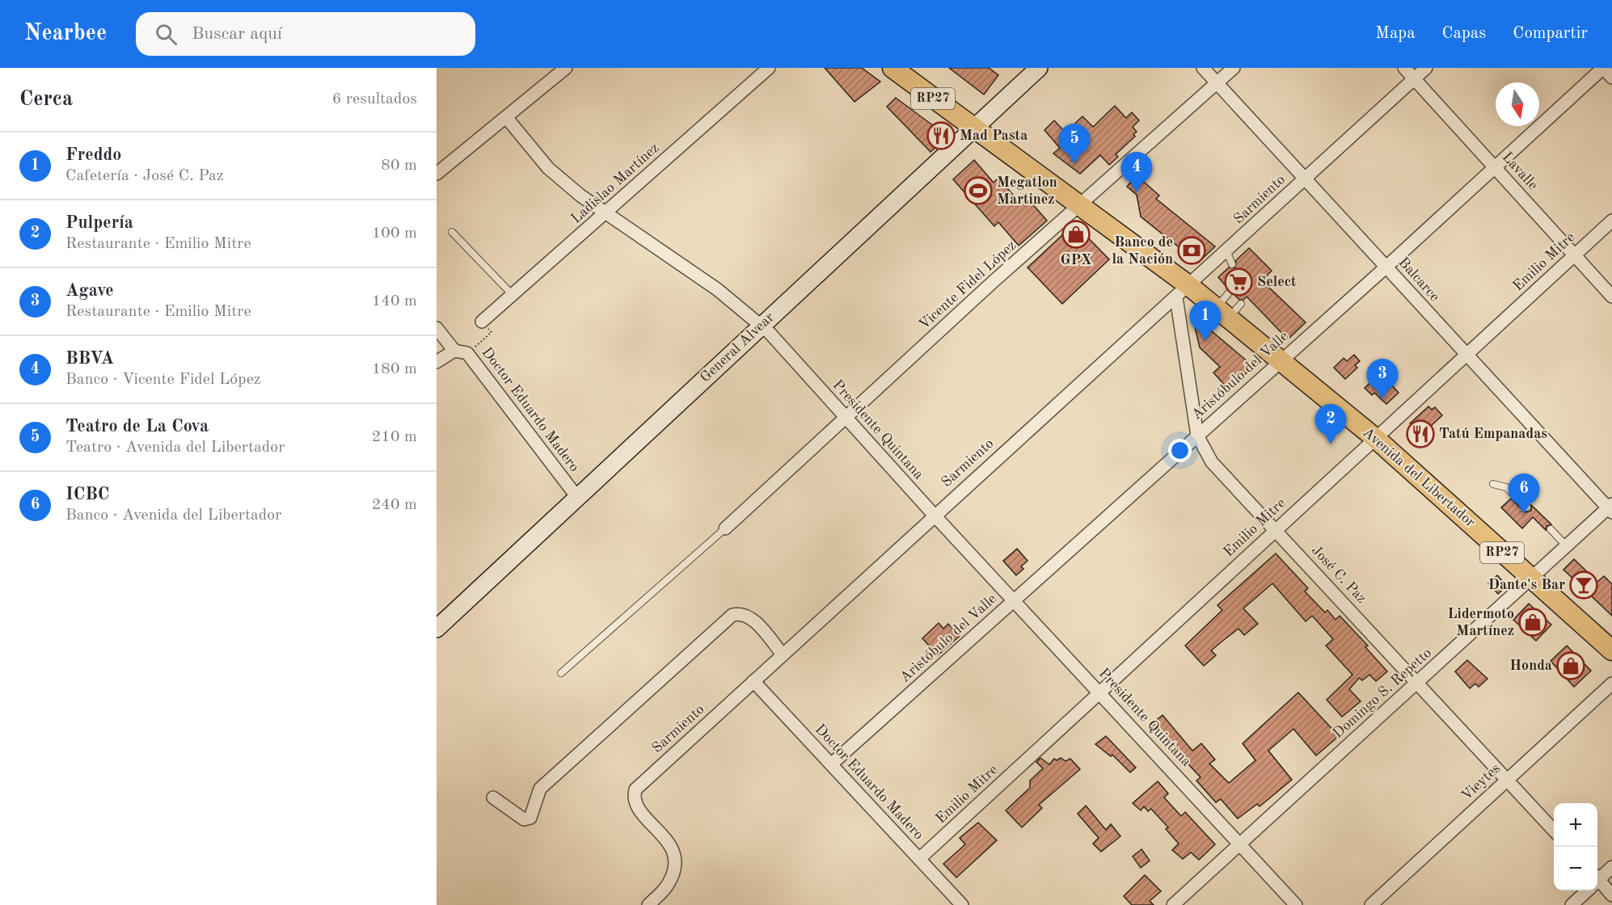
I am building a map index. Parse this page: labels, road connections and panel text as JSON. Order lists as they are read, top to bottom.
{
  "streets": {
    "main road": ["RP27", "Avenida del Libertador"],
    "street": [
      "Lavalle",
      "Ladislao Martínez",
      "Sarmiento",
      "Emilio Mitre",
      "Balcarce",
      "Vicente Fidel López",
      "General Alvear",
      "Aristóbulo del Valle",
      "Doctor Eduardo Madero",
      "Presidente Quintana",
      "José C. Paz",
      "Domingo S. Repetto",
      "Vieytes"
    ]
  },
  "crossings": [
    ["Lavalle", "Sarmiento"],
    ["Lavalle", "Emilio Mitre"],
    ["Lavalle", "Aristóbulo del Valle"],
    ["Ladislao Martínez", "Presidente Quintana"],
    ["Sarmiento", "Balcarce"],
    ["Sarmiento", "Doctor Eduardo Madero"],
    ["Sarmiento", "Presidente Quintana"],
    ["Sarmiento", "Avenida del Libertador"],
    ["Sarmiento", "José C. Paz"],
    ["Emilio Mitre", "Balcarce"],
    ["Emilio Mitre", "Doctor Eduardo Madero"],
    ["Emilio Mitre", "Presidente Quintana"],
    ["Emilio Mitre", "Avenida del Libertador"],
    ["Emilio Mitre", "José C. Paz"],
    ["Balcarce", "Vicente Fidel López"],
    ["Balcarce", "Aristóbulo del Valle"],
    ["Balcarce", "Domingo S. Repetto"],
    ["Vicente Fidel López", "Presidente Quintana"],
    ["Vicente Fidel López", "Avenida del Libertador"],
    ["General Alvear", "Doctor Eduardo Madero"],
    ["General Alvear", "Presidente Quintana"],
    ["General Alvear", "Avenida del Libertador"],
    ["Aristóbulo del Valle", "Doctor Eduardo Madero"],
    ["Aristóbulo del Valle", "Presidente Quintana"],
    ["Aristóbulo del Valle", "Avenida del Libertador"],
    ["Aristóbulo del Valle", "José C. Paz"],
    ["Presidente Quintana", "Domingo S. Repetto"],
    ["Avenida del Libertador", "José C. Paz"],
    ["Avenida del Libertador", "Domingo S. Repetto"],
    ["José C. Paz", "Domingo S. Repetto"],
    ["José C. Paz", "Vieytes"]
  ],
  "places": {
    "restaurant": ["Mad Pasta", "Tatú Empanadas"],
    "sports": ["Megatlon Martinez"],
    "shop": ["GPX", "Lidermoto Martínez", "Honda"],
    "bank": ["Banco de la Nación"],
    "supermarket": ["Select"],
    "bar": ["Dante's Bar"]
  },
  "north": "bottom",
  "page": {
    "header": "Nearbee",
    "search": "Buscar aquí",
    "nav": ["Mapa", "Capas", "Compartir"],
    "heading": ["Cerca", "6 resultados"],
    "pins": [
      "5",
      "4",
      "1",
      "3",
      "2",
      "6"
    ],
    "list": [
      {
        "mark": "1",
        "name": "Freddo",
        "note": "Cafetería · José C. Paz",
        "value": "80 m"
      },
      {
        "mark": "2",
        "name": "Pulpería",
        "note": "Restaurante · Emilio Mitre",
        "value": "100 m"
      },
      {
        "mark": "3",
        "name": "Agave",
        "note": "Restaurante · Emilio Mitre",
        "value": "140 m"
      },
      {
        "mark": "4",
        "name": "BBVA",
        "note": "Banco · Vicente Fidel López",
        "value": "180 m"
      },
      {
        "mark": "5",
        "name": "Teatro de La Cova",
        "note": "Teatro · Avenida del Libertador",
        "value": "210 m"
      },
      {
        "mark": "6",
        "name": "ICBC",
        "note": "Banco · Avenida del Libertador",
        "value": "240 m"
      }
    ],
    "map_buttons": ["+", "−"]
  }
}
